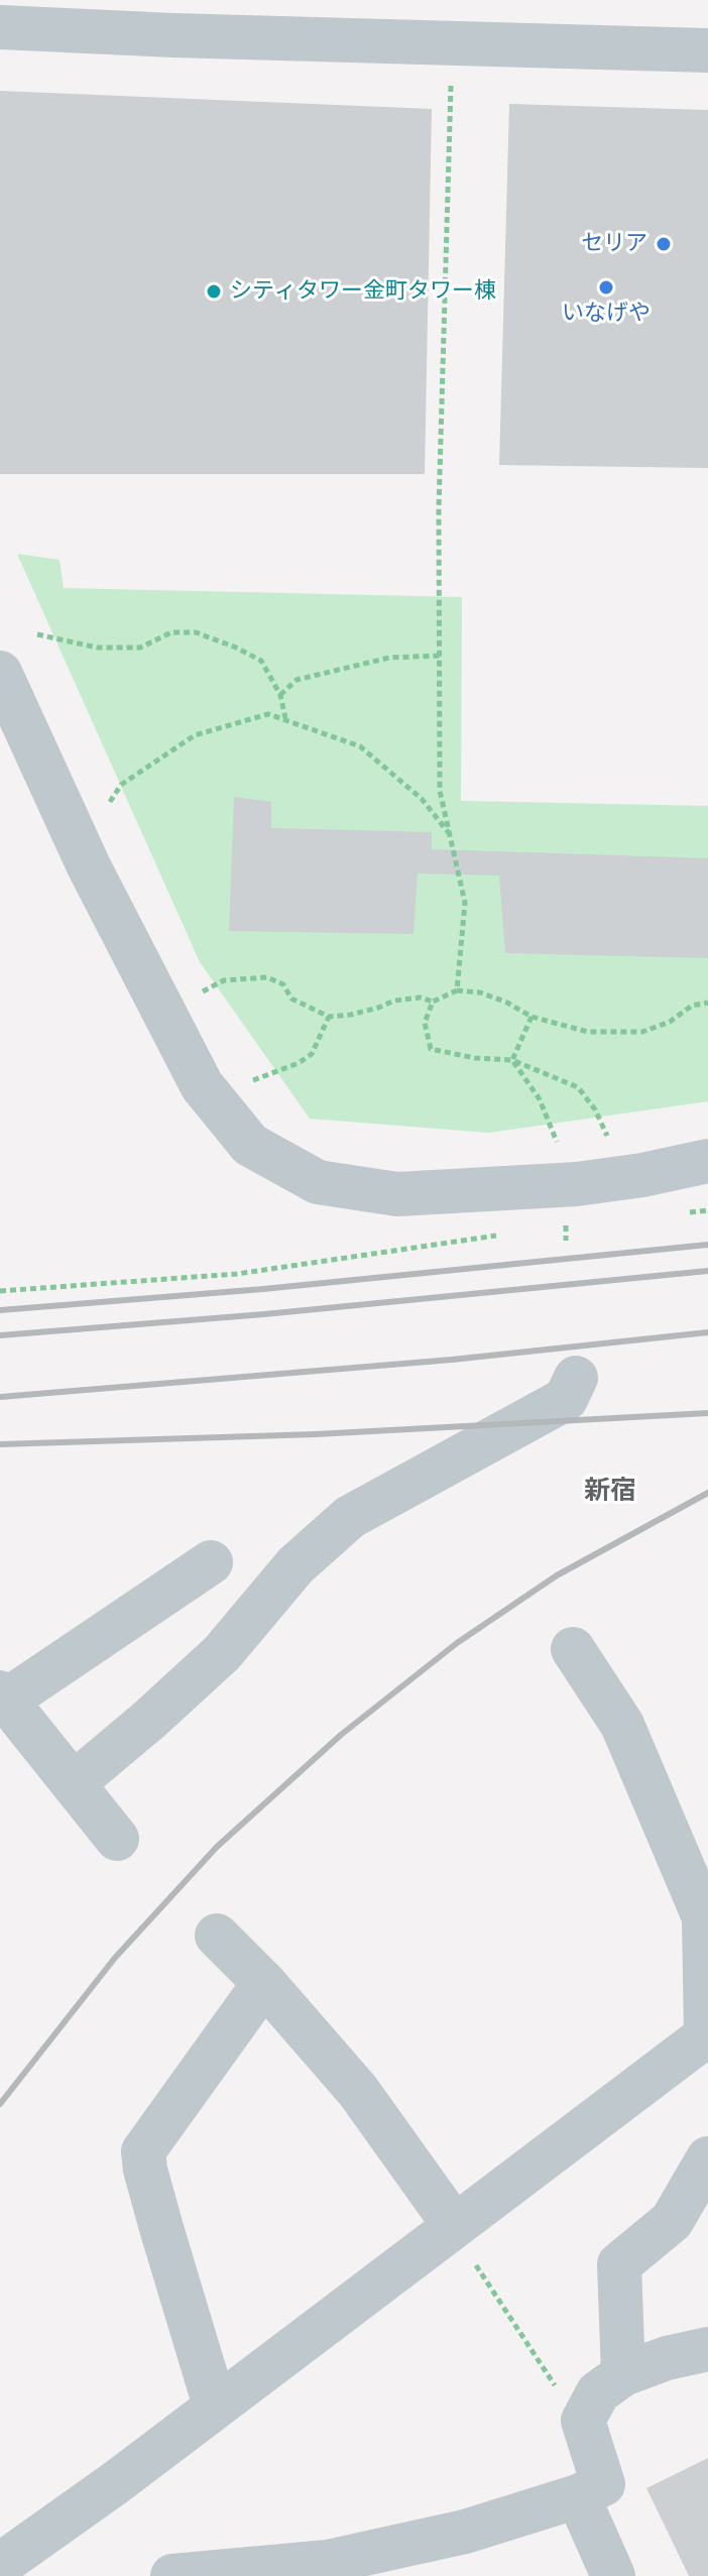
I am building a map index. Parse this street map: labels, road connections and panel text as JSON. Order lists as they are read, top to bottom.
{
  "districts": ["新宿"],
  "places": ["セリア", "いなげや", "シティタワー金町タワー棟"]
}
